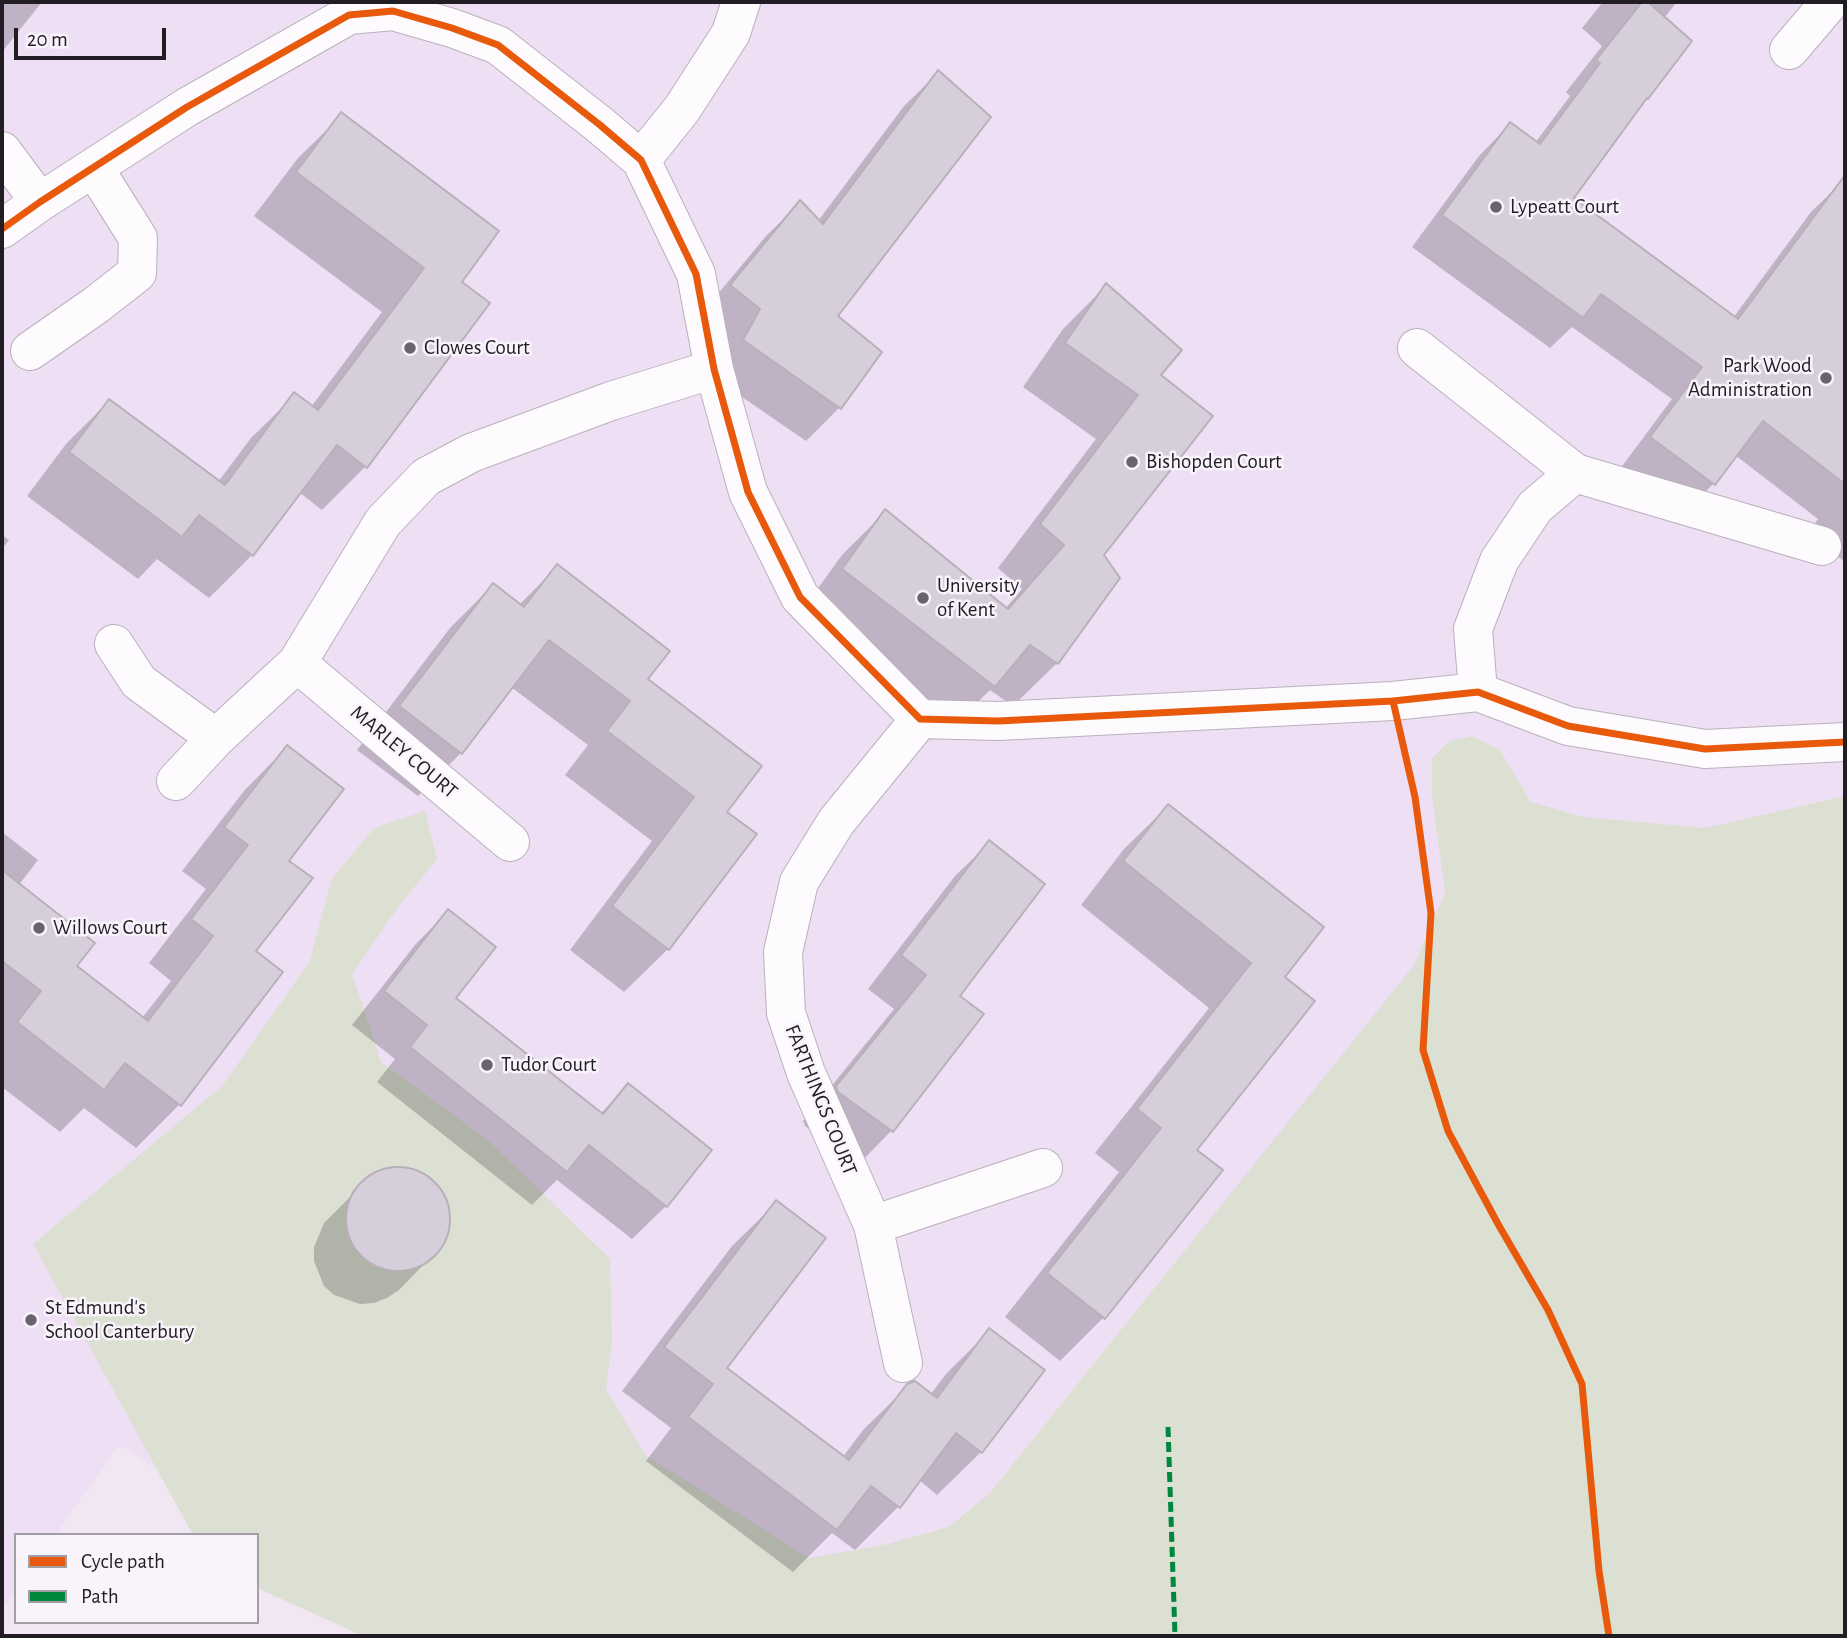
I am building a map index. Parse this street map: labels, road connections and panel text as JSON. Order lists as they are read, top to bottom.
{
  "streets": {
    "street": ["MARLEY COURT", "FARTHINGS COURT"]
  },
  "places": [
    "Lypeatt Court",
    "Clowes Court",
    "Park Wood Administration",
    "Bishopden Court",
    "University of Kent",
    "Willows Court",
    "Tudor Court",
    "St Edmund's School Canterbury"
  ],
  "legend": ["Cycle path", "Path"],
  "scale_bar": "20 m"
}
